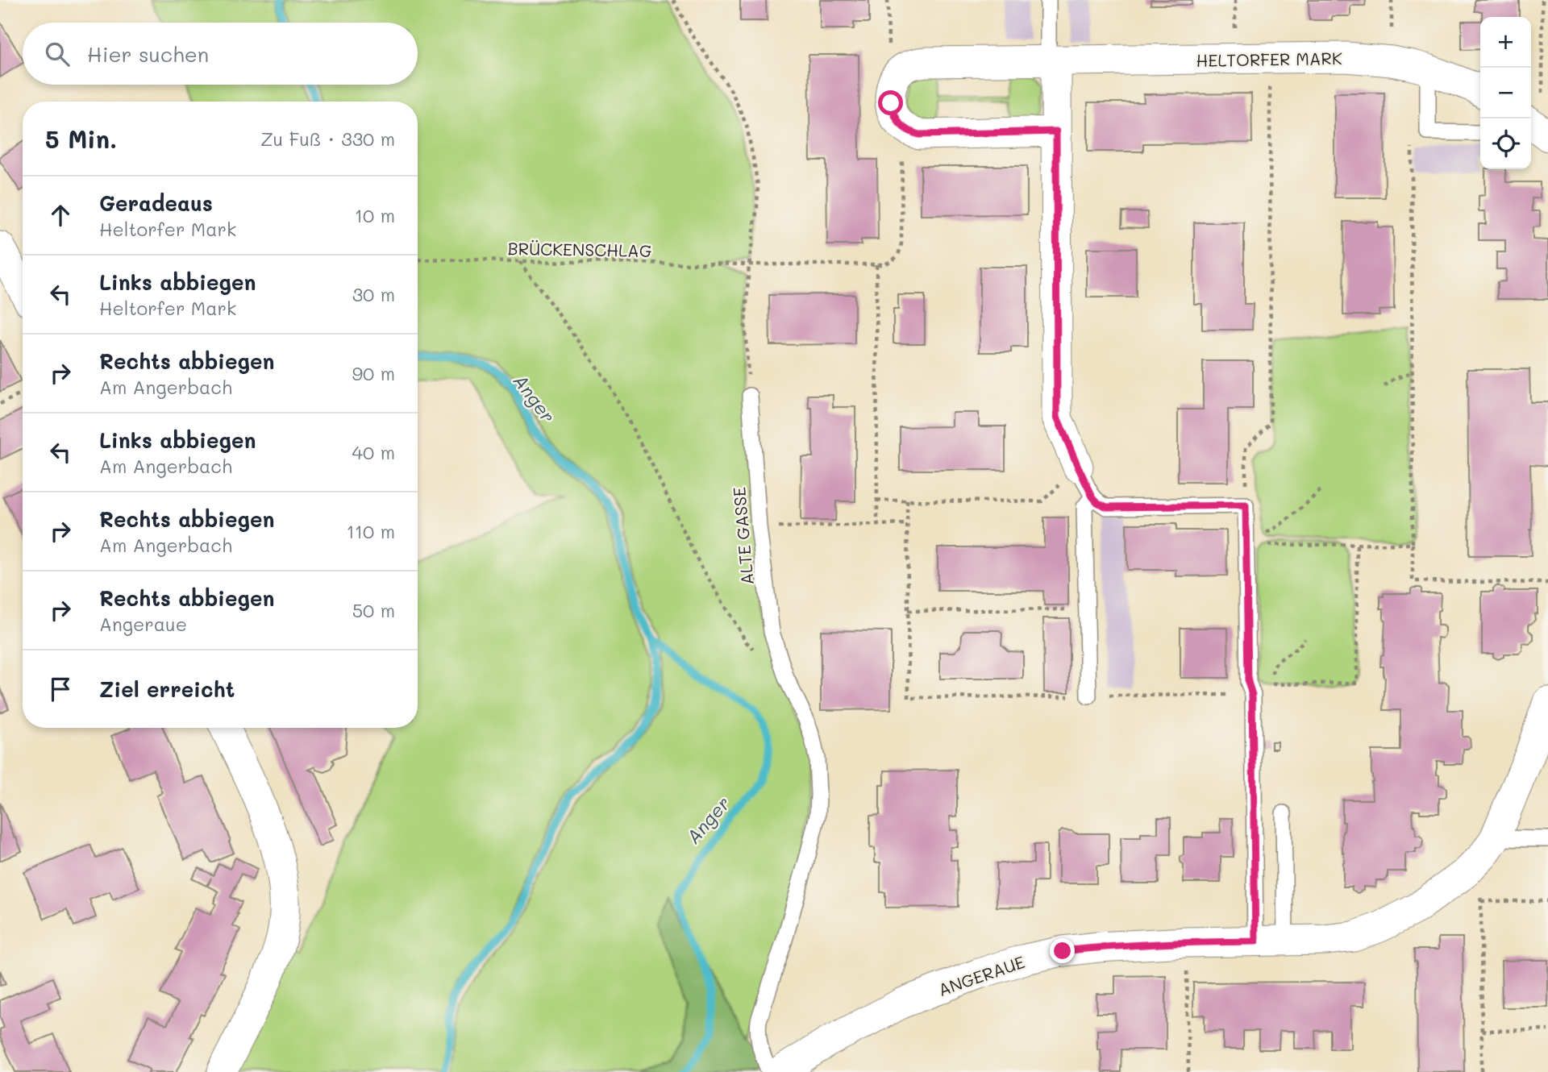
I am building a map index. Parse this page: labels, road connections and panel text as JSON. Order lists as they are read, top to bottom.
{
  "streets": {
    "street": ["HELTORFER MARK", "ANGERAUE"],
    "lane": ["ALTE GASSE"],
    "path": ["BRÜCKENSCHLAG"]
  },
  "water": ["Anger"],
  "page": {
    "map_buttons": ["+", "−"],
    "search": "Hier suchen",
    "heading": ["5 Min.", "Zu Fuß · 330 m"],
    "list": [
      ["Geradeaus", "Heltorfer Mark", "10 m"],
      ["Links abbiegen", "Heltorfer Mark", "30 m"],
      ["Rechts abbiegen", "Am Angerbach", "90 m"],
      ["Links abbiegen", "Am Angerbach", "40 m"],
      ["Rechts abbiegen", "Am Angerbach", "110 m"],
      ["Rechts abbiegen", "Angeraue", "50 m"],
      "Ziel erreicht"
    ]
  }
}
